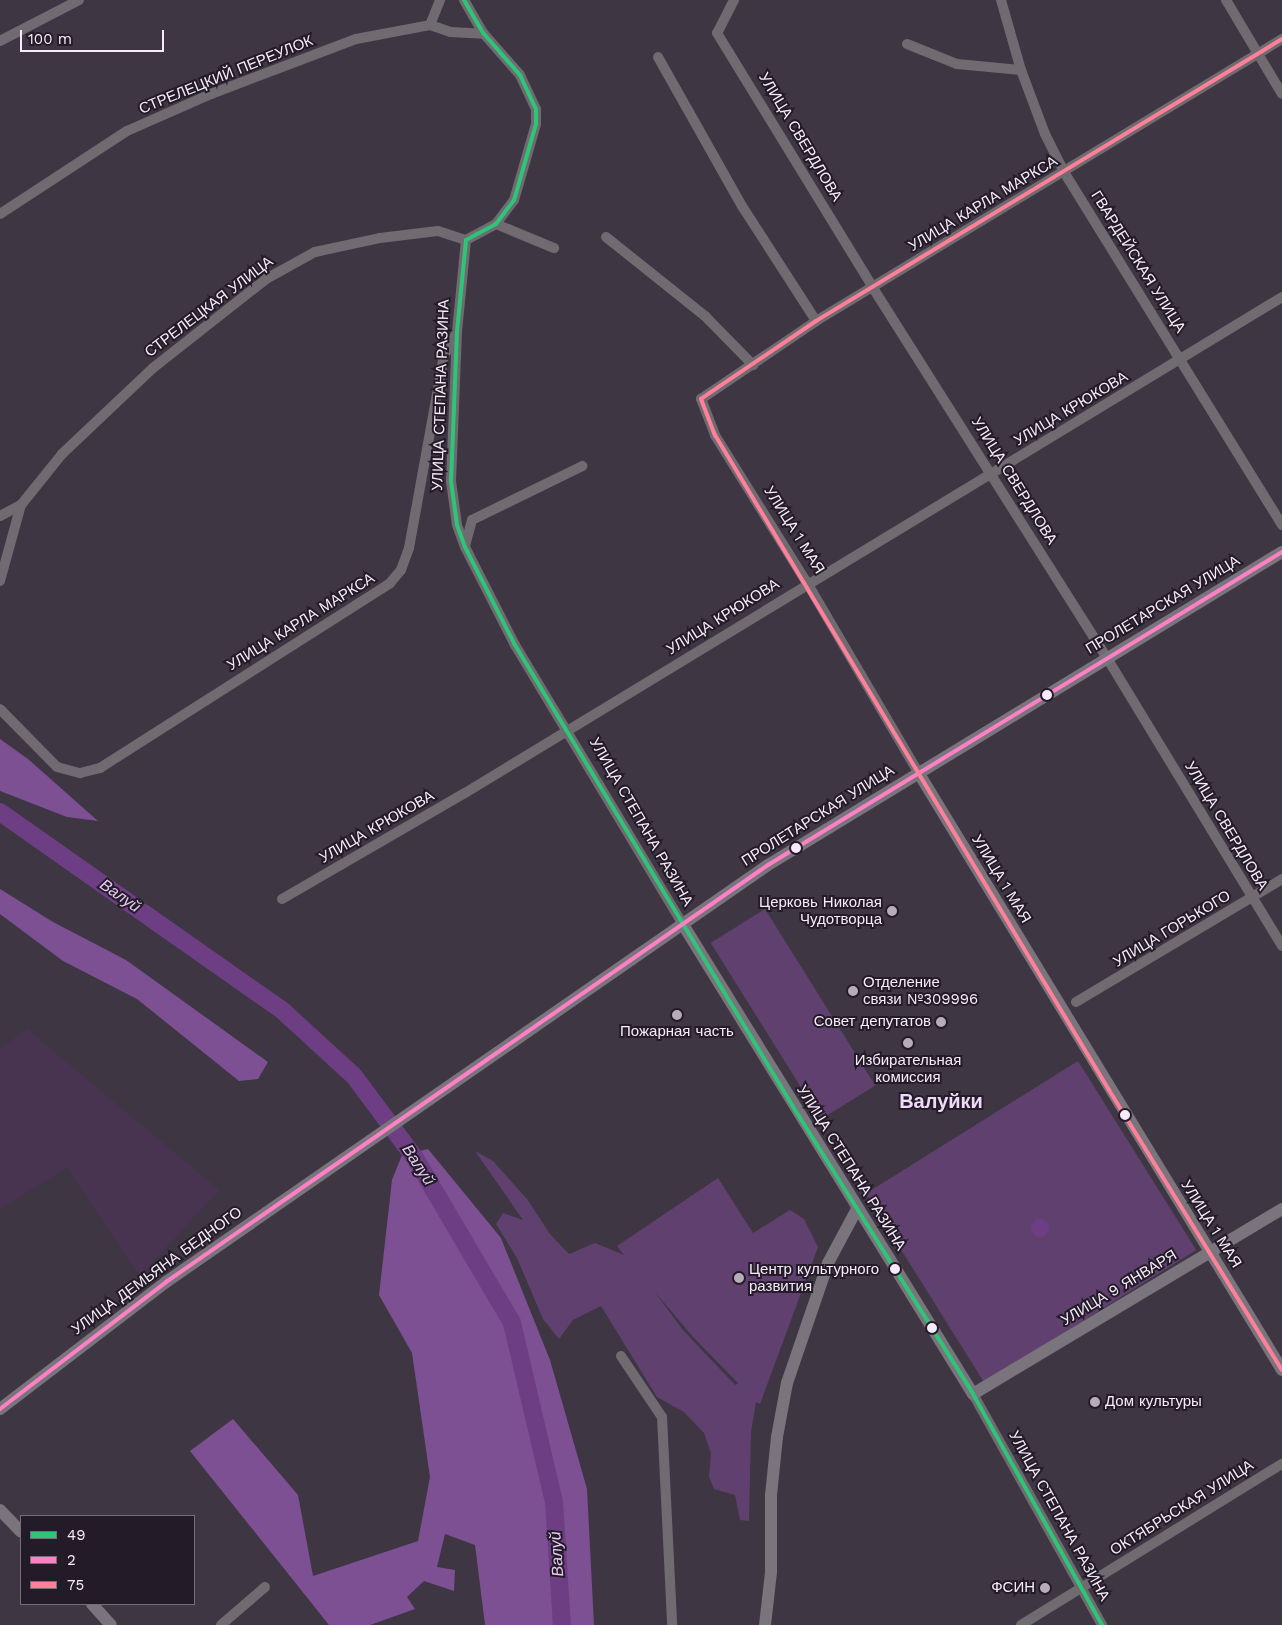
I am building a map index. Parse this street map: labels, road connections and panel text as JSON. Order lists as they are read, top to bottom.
{
  "streets": {
    "main road": [
      "УЛИЦА СТЕПАНА РАЗИНА",
      "УЛИЦА 1 МАЯ",
      "ПРОЛЕТАРСКАЯ УЛИЦА",
      "УЛИЦА ДЕМЬЯНА БЕДНОГО",
      "УЛИЦА 9 ЯНВАРЯ"
    ],
    "street": [
      "СТРЕЛЕЦКИЙ ПЕРЕУЛОК",
      "УЛИЦА СВЕРДЛОВА",
      "УЛИЦА КАРЛА МАРКСА",
      "ГВАРДЕЙСКАЯ УЛИЦА",
      "СТРЕЛЕЦКАЯ УЛИЦА",
      "УЛИЦА КРЮКОВА",
      "УЛИЦА ГОРЬКОГО",
      "ОКТЯБРЬСКАЯ УЛИЦА"
    ]
  },
  "crossings": [
    ["УЛИЦА СВЕРДЛОВА", "УЛИЦА КАРЛА МАРКСА"],
    ["УЛИЦА СВЕРДЛОВА", "УЛИЦА КРЮКОВА"],
    ["УЛИЦА СВЕРДЛОВА", "ПРОЛЕТАРСКАЯ УЛИЦА"],
    ["УЛИЦА СВЕРДЛОВА", "УЛИЦА ГОРЬКОГО"],
    ["УЛИЦА КАРЛА МАРКСА", "ГВАРДЕЙСКАЯ УЛИЦА"],
    ["УЛИЦА КАРЛА МАРКСА", "УЛИЦА СТЕПАНА РАЗИНА"],
    ["УЛИЦА КАРЛА МАРКСА", "УЛИЦА 1 МАЯ"],
    ["ГВАРДЕЙСКАЯ УЛИЦА", "УЛИЦА КРЮКОВА"],
    ["СТРЕЛЕЦКАЯ УЛИЦА", "УЛИЦА СТЕПАНА РАЗИНА"],
    ["УЛИЦА СТЕПАНА РАЗИНА", "УЛИЦА КРЮКОВА"],
    ["УЛИЦА СТЕПАНА РАЗИНА", "ПРОЛЕТАРСКАЯ УЛИЦА"],
    ["УЛИЦА СТЕПАНА РАЗИНА", "УЛИЦА 9 ЯНВАРЯ"],
    ["УЛИЦА СТЕПАНА РАЗИНА", "ОКТЯБРЬСКАЯ УЛИЦА"],
    ["УЛИЦА КРЮКОВА", "УЛИЦА 1 МАЯ"],
    ["УЛИЦА 1 МАЯ", "ПРОЛЕТАРСКАЯ УЛИЦА"],
    ["УЛИЦА 1 МАЯ", "УЛИЦА 9 ЯНВАРЯ"],
    ["ПРОЛЕТАРСКАЯ УЛИЦА", "УЛИЦА ДЕМЬЯНА БЕДНОГО"]
  ],
  "districts": ["Валуйки"],
  "water": ["Валуй"],
  "places": [
    "Церковь Николая Чудотворца",
    "Отделение связи №309996",
    "Пожарная часть",
    "Совет депутатов",
    "Избирательная комиссия",
    "Центр культурного развития",
    "Дом культуры",
    "ФСИН"
  ],
  "lines": ["transit line 49", "transit line 75", "transit line 2"],
  "legend": ["49", "2", "75"],
  "scale_bar": "100 m"
}
